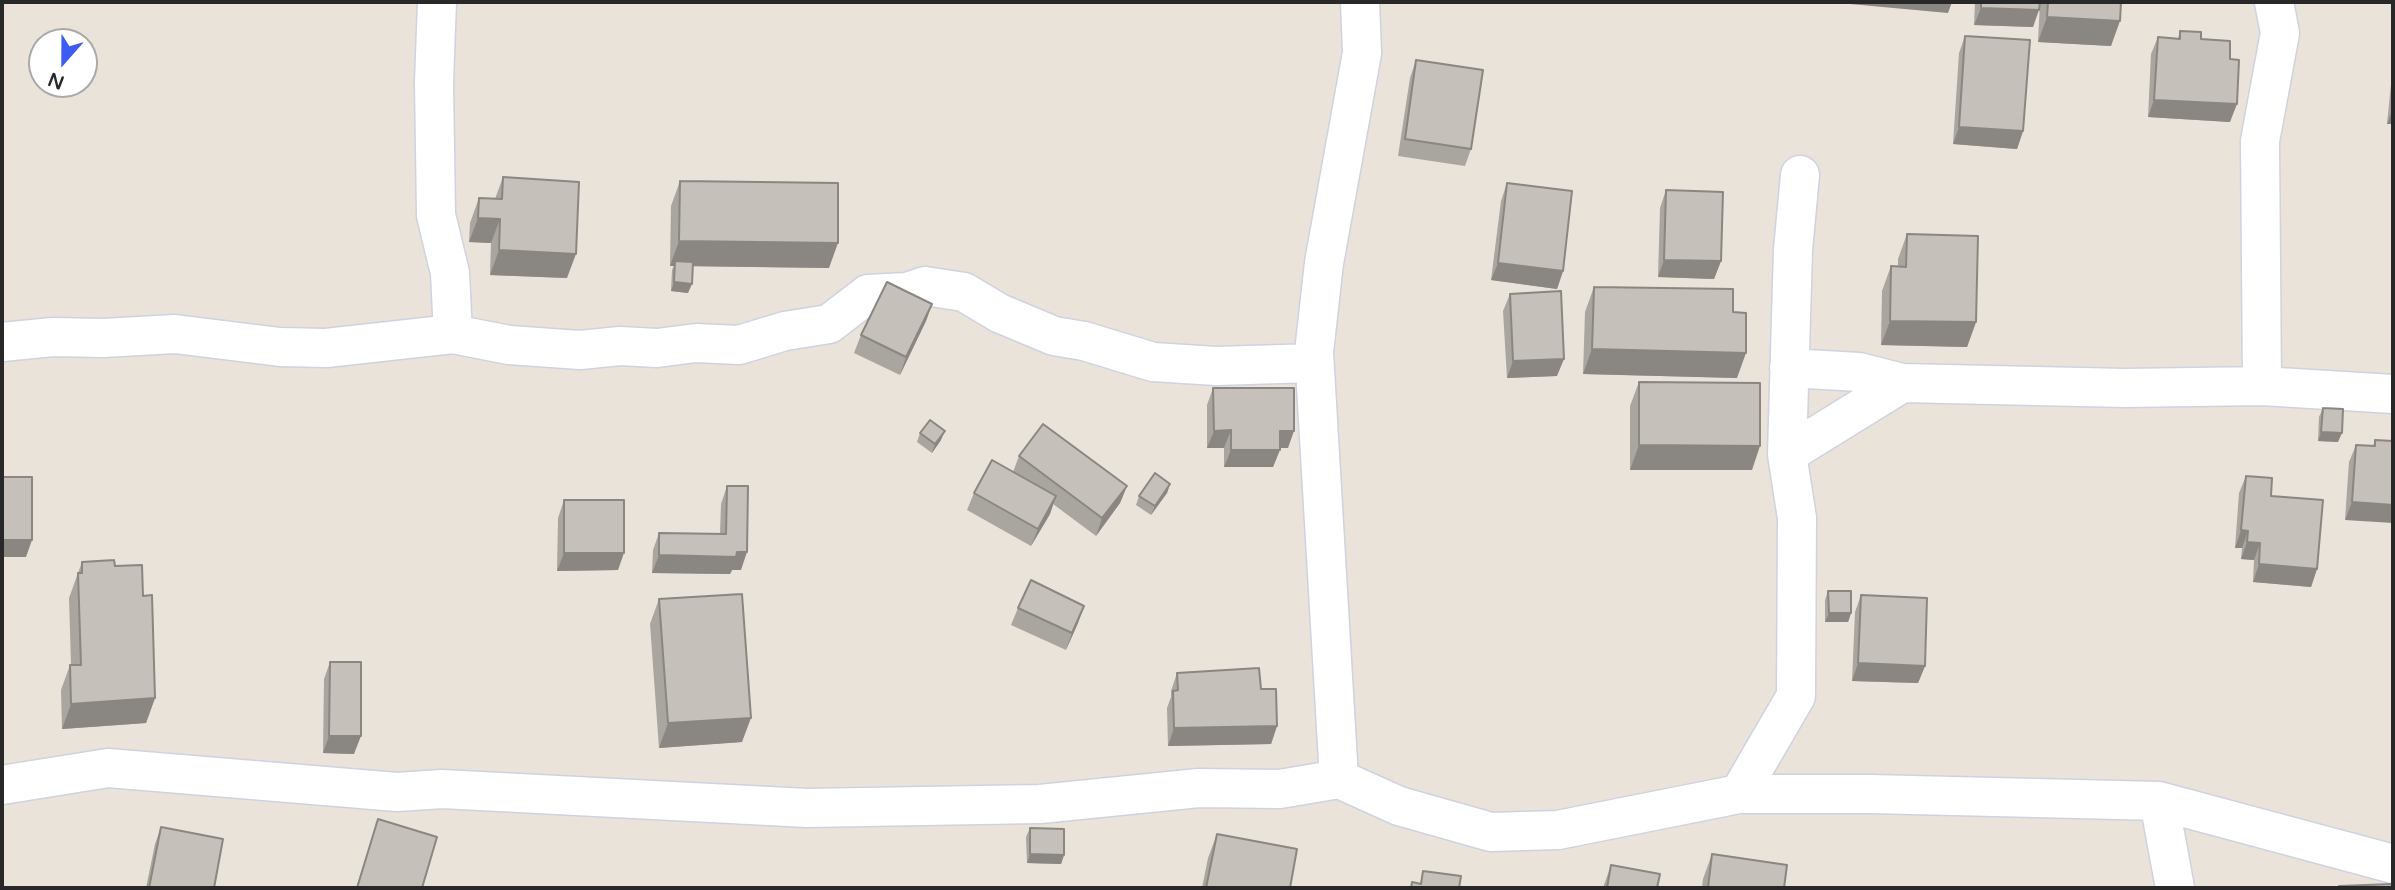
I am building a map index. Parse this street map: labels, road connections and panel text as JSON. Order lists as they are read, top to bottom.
{
  "north": "bottom"
}
